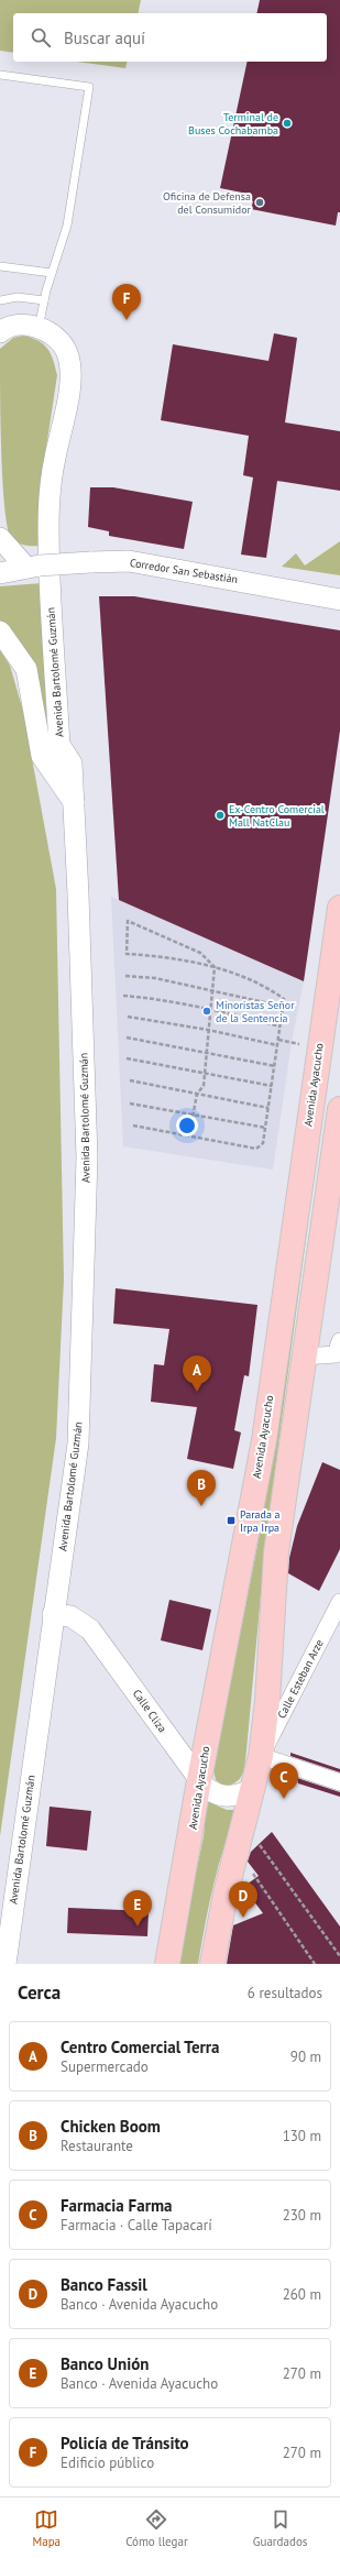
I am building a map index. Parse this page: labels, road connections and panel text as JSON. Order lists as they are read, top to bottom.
{
  "streets": {
    "main road": ["Avenida Ayacucho"],
    "street": [
      "Corredor San Sebastián",
      "Avenida Bartolomé Guzmán",
      "Calle Esteban Arze",
      "Calle Cliza"
    ]
  },
  "crossings": [
    ["Avenida Bartolomé Guzmán", "Calle Cliza"],
    ["Avenida Ayacucho", "Calle Cliza"]
  ],
  "places": {
    "other": [
      "Terminal de Buses Cochabamba",
      "Oficina de Defensa del Consumidor",
      "Ex-Centro Comercial Mall NatClau",
      "Minoristas Señor de la Sentencia"
    ],
    "transit": ["Parada a Irpa Irpa"]
  },
  "page": {
    "search": "Buscar aquí",
    "pins": [
      "F",
      "A",
      "B",
      "C",
      "D",
      "E"
    ],
    "heading": ["Cerca", "6 resultados"],
    "list": [
      {
        "mark": "A",
        "name": "Centro Comercial Terra",
        "note": "Supermercado",
        "value": "90 m"
      },
      {
        "mark": "B",
        "name": "Chicken Boom",
        "note": "Restaurante",
        "value": "130 m"
      },
      {
        "mark": "C",
        "name": "Farmacia Farma",
        "note": "Farmacia · Calle Tapacarí",
        "value": "230 m"
      },
      {
        "mark": "D",
        "name": "Banco Fassil",
        "note": "Banco · Avenida Ayacucho",
        "value": "260 m"
      },
      {
        "mark": "E",
        "name": "Banco Unión",
        "note": "Banco · Avenida Ayacucho",
        "value": "270 m"
      },
      {
        "mark": "F",
        "name": "Policía de Tránsito",
        "note": "Edificio público",
        "value": "270 m"
      }
    ],
    "nav": ["Mapa", "Cómo llegar", "Guardados"]
  }
}
